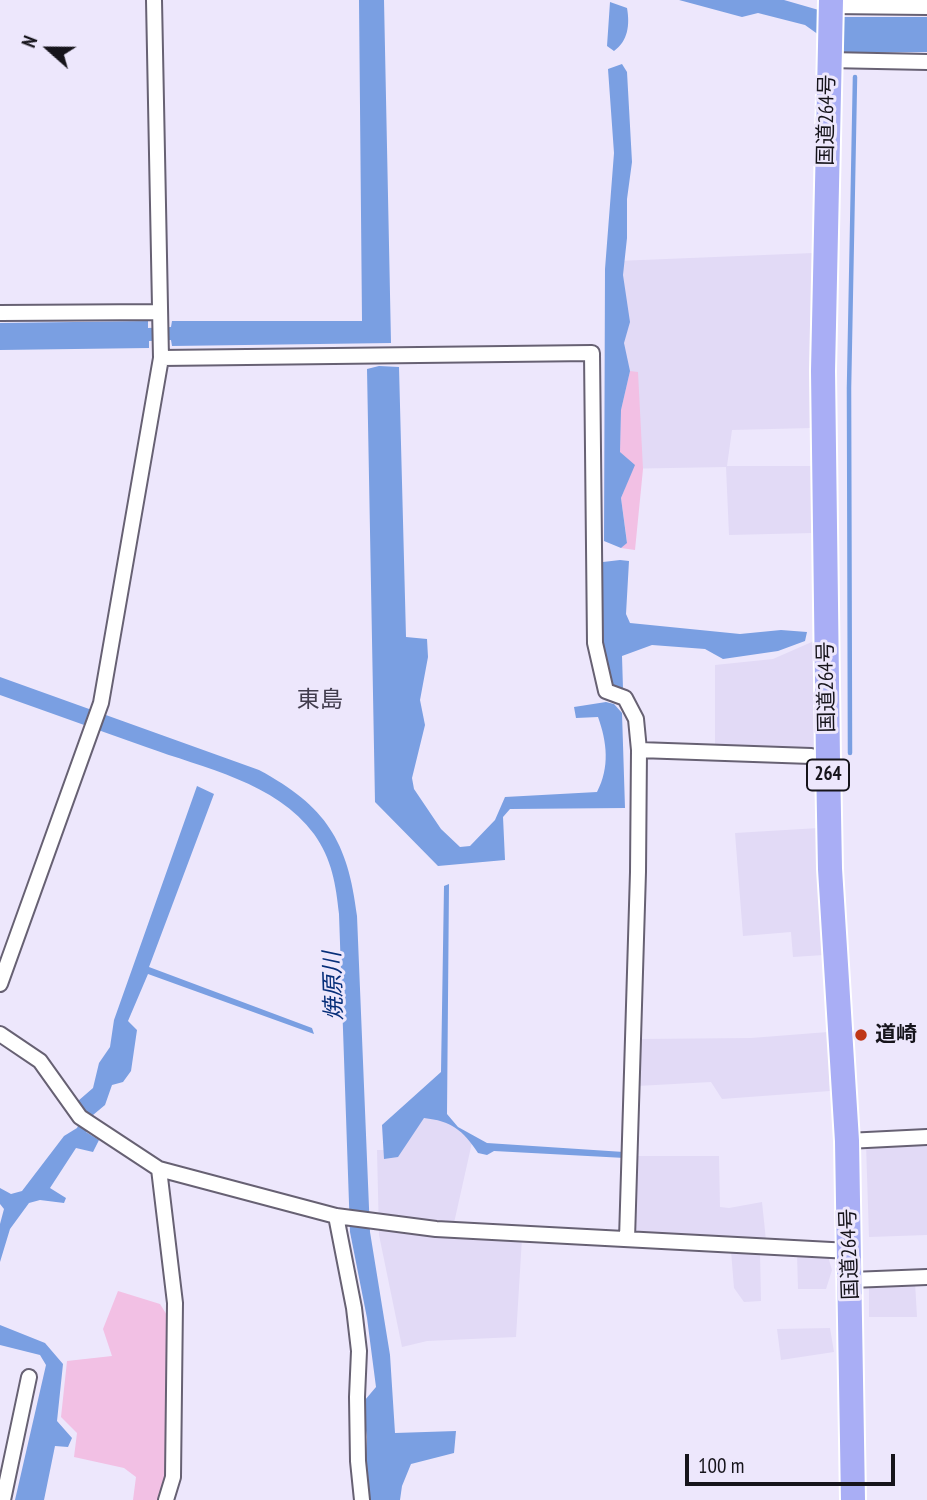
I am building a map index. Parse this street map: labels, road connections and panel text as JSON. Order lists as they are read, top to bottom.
{
  "streets": {
    "highway": ["国道264号", "264"]
  },
  "districts": ["東島"],
  "water": ["焼原川"],
  "places": ["道崎"],
  "scale_bar": "100 m",
  "north": "left"
}
